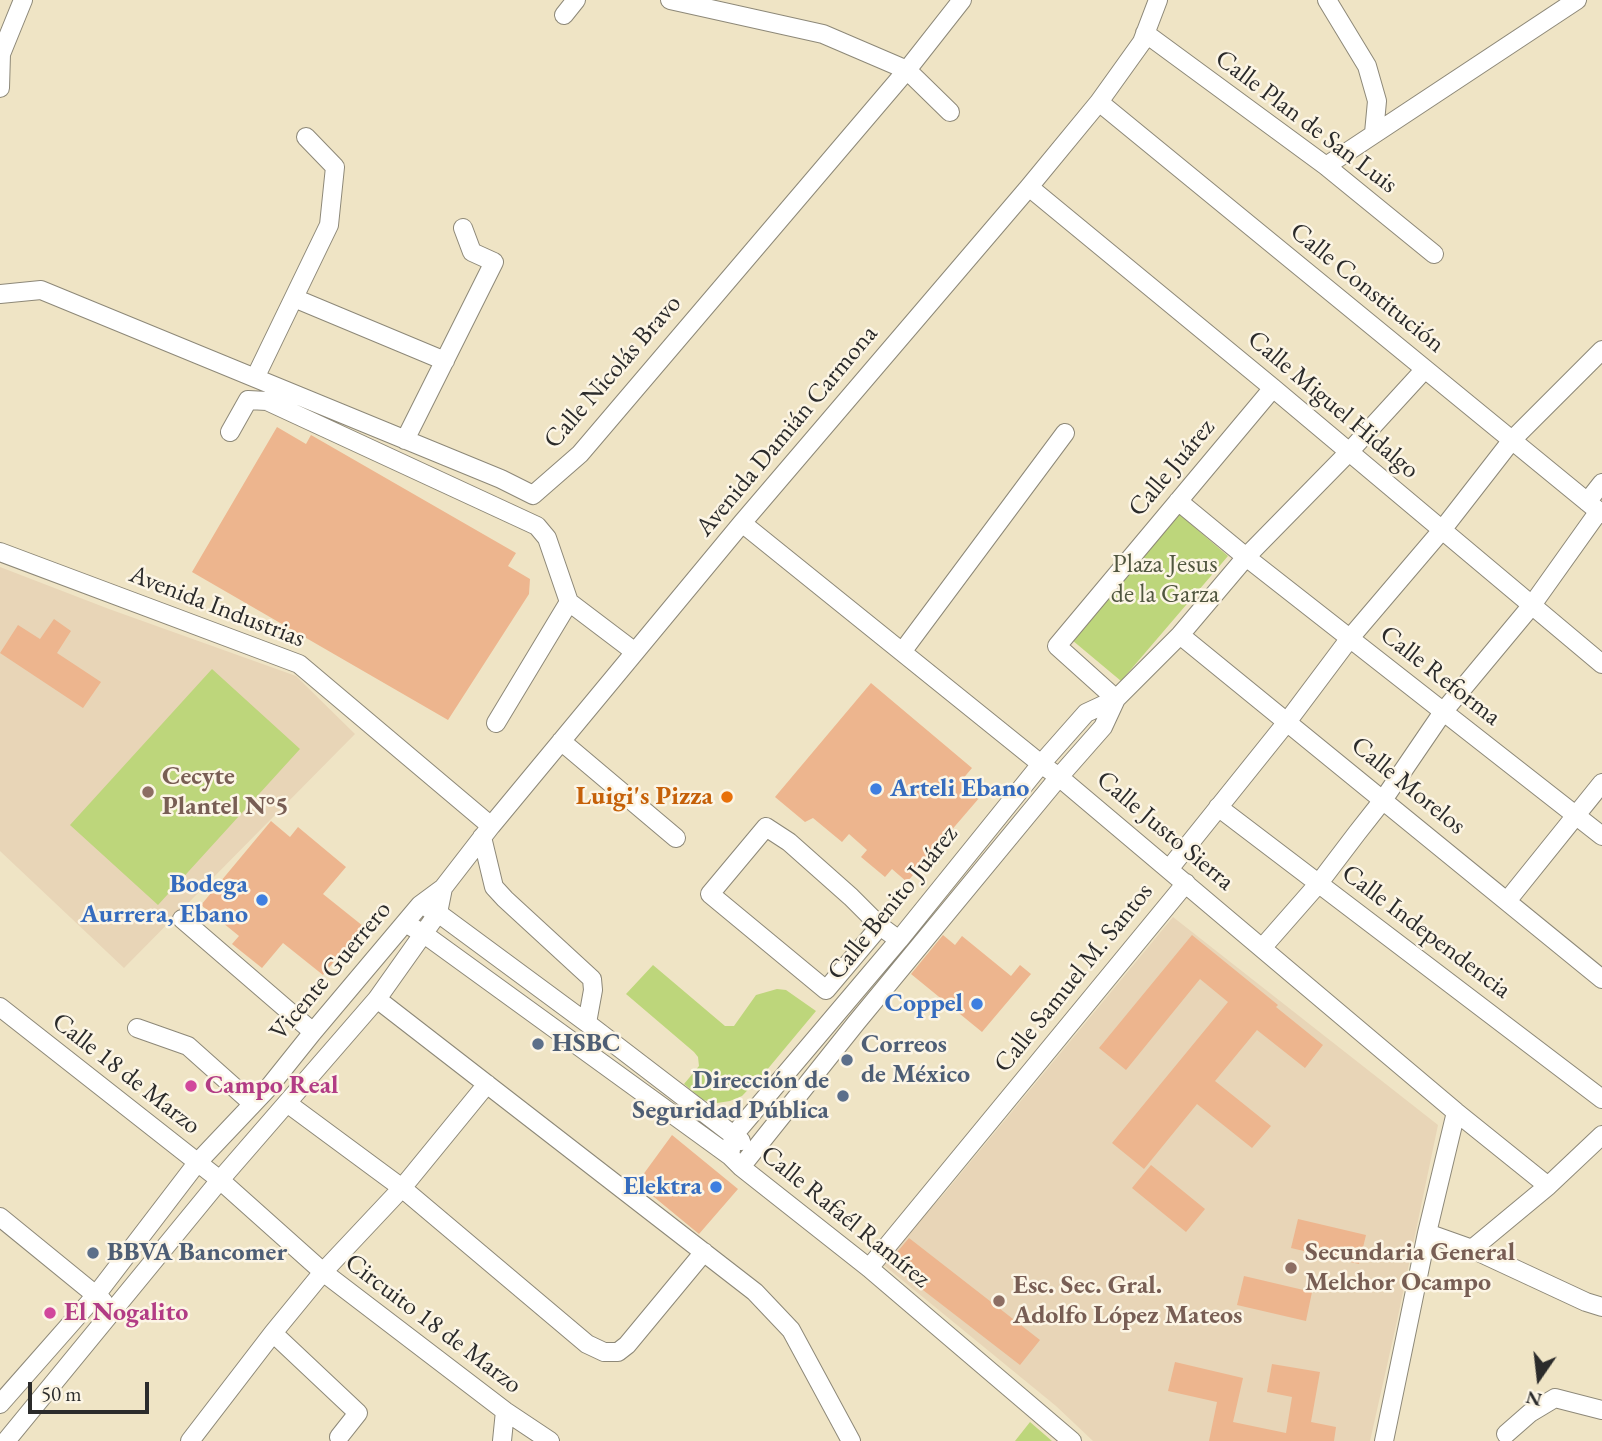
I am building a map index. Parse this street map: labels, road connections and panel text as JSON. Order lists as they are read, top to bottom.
{
  "streets": {
    "street": [
      "Calle Plan de San Luis",
      "Calle Constitución",
      "Calle Nicolás Bravo",
      "Calle Miguel Hidalgo",
      "Avenida Damián Carmona",
      "Calle Juárez",
      "Avenida Industrias",
      "Calle Reforma",
      "Calle Morelos",
      "Calle Justo Sierra",
      "Calle Benito Juárez",
      "Calle Independencia",
      "Vicente Guerrero",
      "Calle Samuel M. Santos",
      "Calle 18 de Marzo",
      "Calle Rafaél Ramírez",
      "Circuito 18 de Marzo"
    ]
  },
  "crossings": [
    ["Calle Plan de San Luis", "Avenida Damián Carmona"],
    ["Calle Constitución", "Avenida Damián Carmona"],
    ["Calle Constitución", "Calle Benito Juárez"],
    ["Calle Miguel Hidalgo", "Avenida Damián Carmona"],
    ["Calle Miguel Hidalgo", "Calle Juárez"],
    ["Calle Miguel Hidalgo", "Calle Benito Juárez"],
    ["Avenida Damián Carmona", "Avenida Industrias"],
    ["Avenida Damián Carmona", "Calle Justo Sierra"],
    ["Avenida Damián Carmona", "Vicente Guerrero"],
    ["Avenida Damián Carmona", "Calle Rafaél Ramírez"],
    ["Calle Juárez", "Calle Reforma"],
    ["Calle Juárez", "Calle Benito Juárez"],
    ["Calle Reforma", "Calle Benito Juárez"],
    ["Calle Morelos", "Calle Benito Juárez"],
    ["Calle Justo Sierra", "Calle Benito Juárez"],
    ["Calle Justo Sierra", "Calle Samuel M. Santos"],
    ["Calle Benito Juárez", "Calle Rafaél Ramírez"],
    ["Vicente Guerrero", "Calle 18 de Marzo"],
    ["Vicente Guerrero", "Calle Rafaél Ramírez"],
    ["Calle Samuel M. Santos", "Calle Rafaél Ramírez"],
    ["Calle 18 de Marzo", "Circuito 18 de Marzo"]
  ],
  "parks": ["Plaza Jesus de la Garza"],
  "places": [
    "Arteli Ebano",
    "Cecyte Plantel N°5",
    "Luigi's Pizza",
    "Bodega Aurrera, Ebano",
    "Coppel",
    "HSBC",
    "Correos de México",
    "Campo Real",
    "Dirección de Seguridad Pública",
    "Elektra",
    "BBVA Bancomer",
    "Secundaria General Melchor Ocampo",
    "Esc. Sec. Gral. Adolfo López Mateos",
    "El Nogalito"
  ],
  "scale_bar": "50 m",
  "north": "bottom"
}
